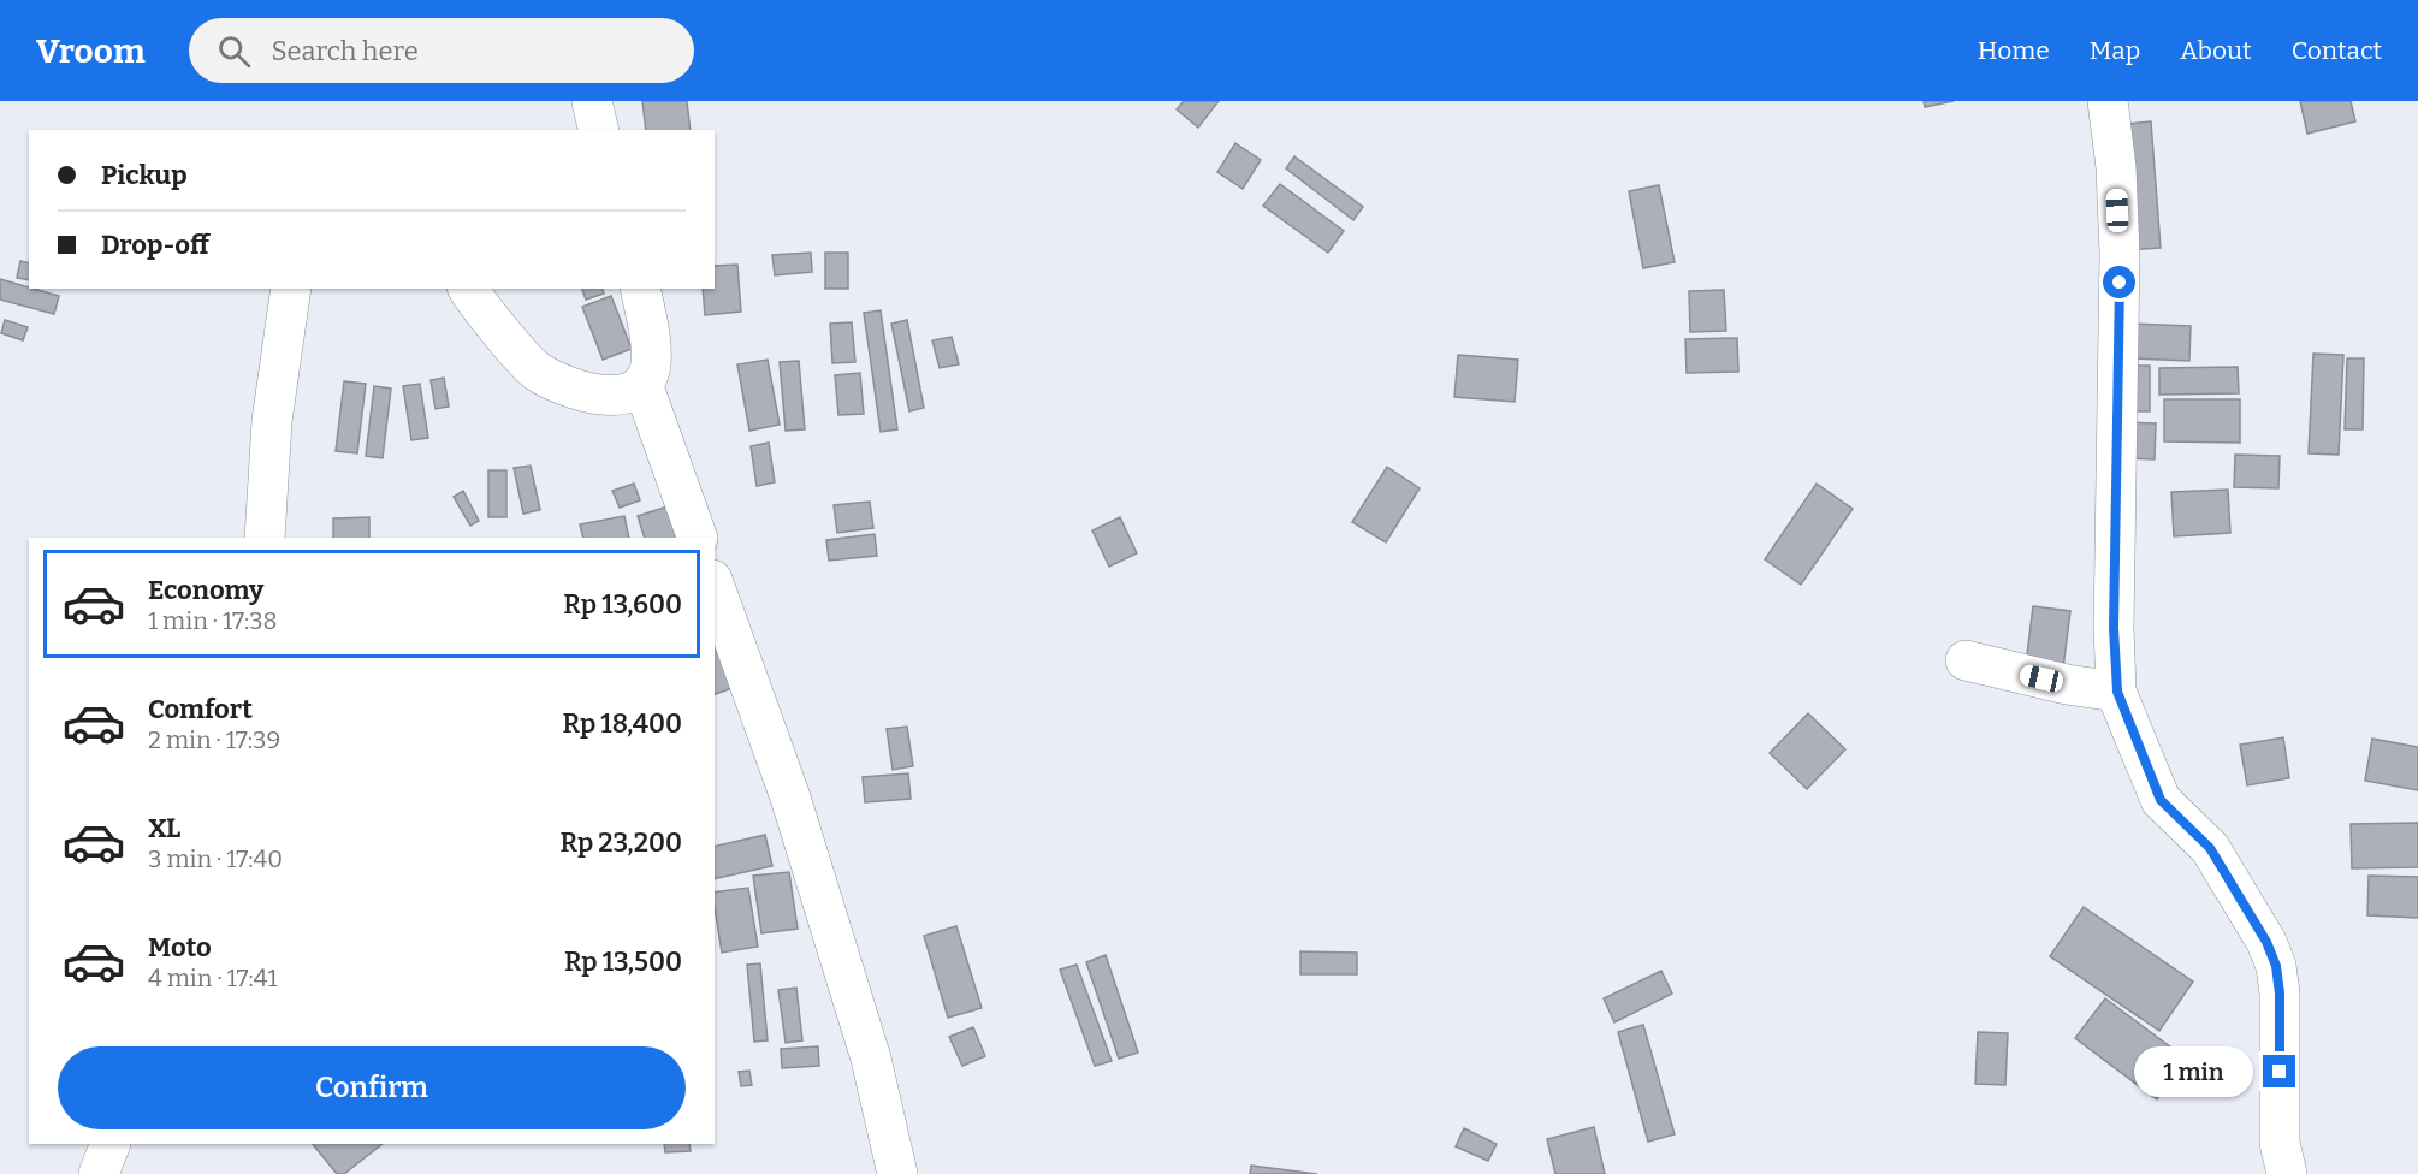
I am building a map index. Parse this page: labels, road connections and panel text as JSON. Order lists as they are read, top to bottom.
{
  "page": {
    "header": "Vroom",
    "search": "Search here",
    "nav": [
      "Home",
      "Map",
      "About",
      "Contact"
    ],
    "banner": ["Pickup", "Drop-off"],
    "list": [
      {
        "name": "Economy",
        "note": "1 min · 17:38",
        "value": "Rp 13,600"
      },
      {
        "name": "Comfort",
        "note": "2 min · 17:39",
        "value": "Rp 18,400"
      },
      {
        "name": "XL",
        "note": "3 min · 17:40",
        "value": "Rp 23,200"
      },
      {
        "name": "Moto",
        "note": "4 min · 17:41",
        "value": "Rp 13,500"
      }
    ],
    "buttons": "Confirm",
    "bubble": "1 min"
  }
}
